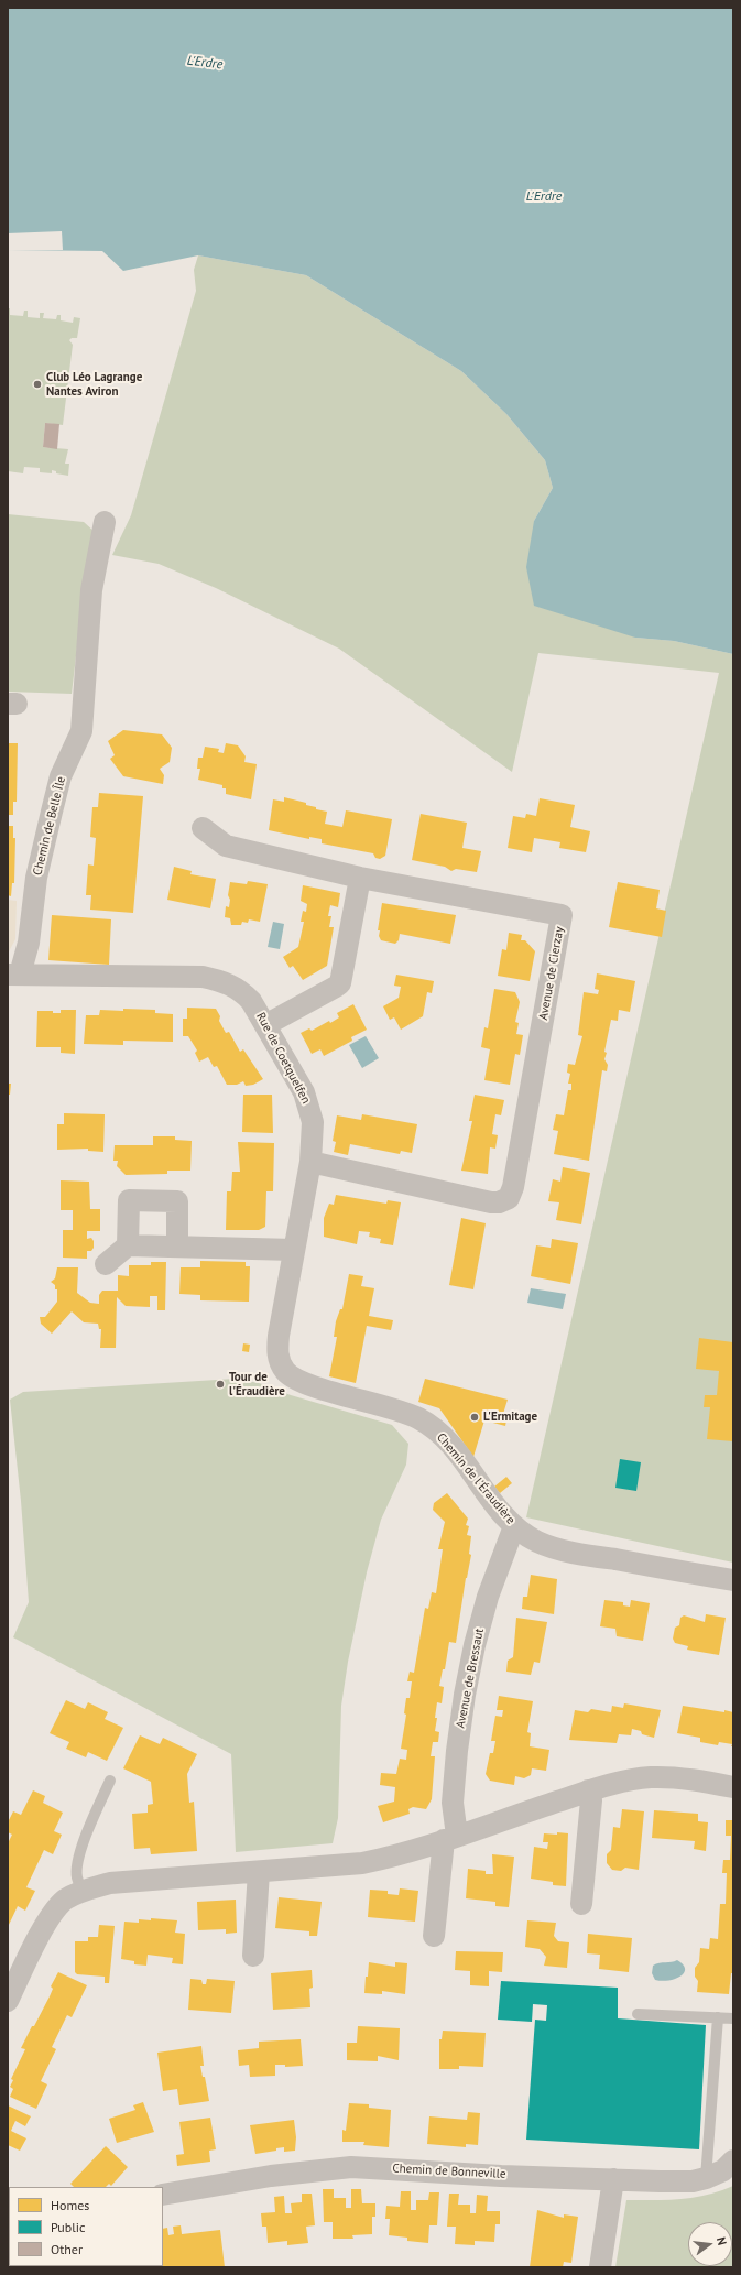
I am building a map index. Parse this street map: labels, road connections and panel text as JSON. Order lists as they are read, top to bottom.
{
  "streets": {
    "street": [
      "Chemin de Belle Île",
      "Avenue de Cierzay",
      "Rue de Coetquelfen",
      "Chemin de l'Éraudière",
      "Avenue de Bressaut",
      "Chemin de Bonneville"
    ]
  },
  "crossings": [
    ["Chemin de Belle Île", "Rue de Coetquelfen"],
    ["Avenue de Cierzay", "Rue de Coetquelfen"],
    ["Rue de Coetquelfen", "Chemin de l'Éraudière"],
    ["Chemin de l'Éraudière", "Avenue de Bressaut"]
  ],
  "water": ["L'Erdre"],
  "places": ["Club Léo Lagrange Nantes Aviron", "Tour de l'Éraudière", "L'Ermitage"],
  "legend": ["Homes", "Public", "Other"],
  "north": "right"
}
